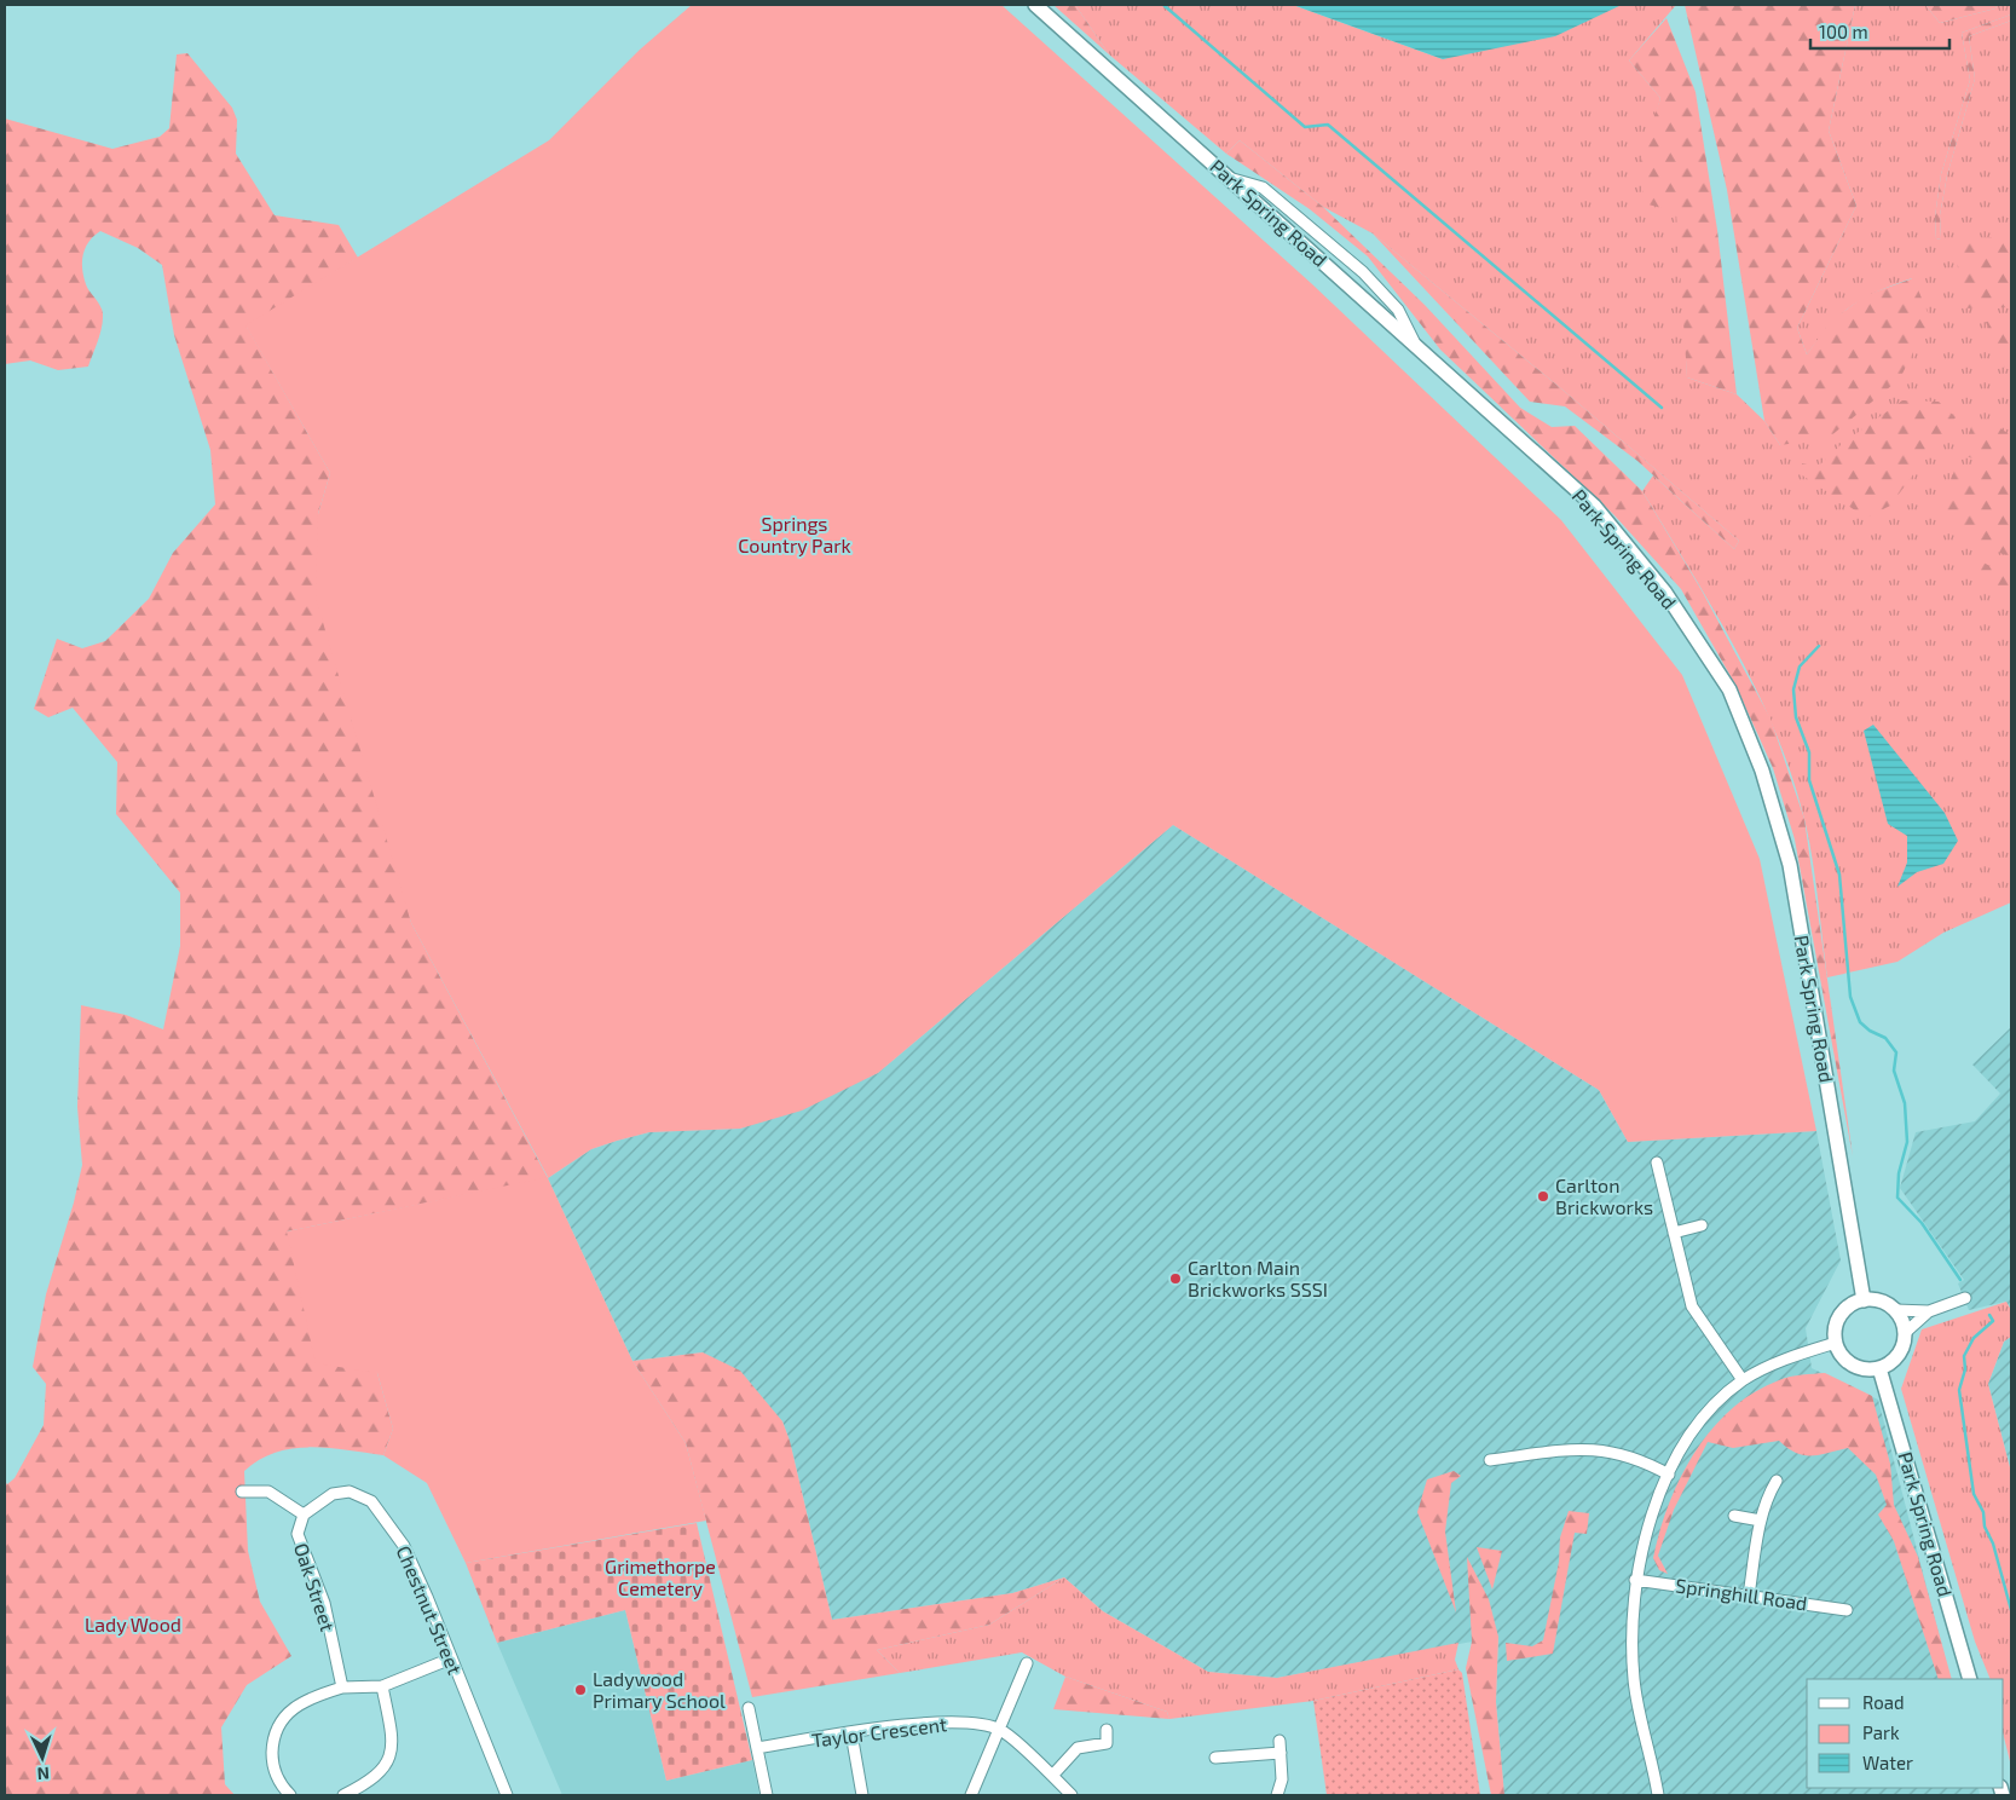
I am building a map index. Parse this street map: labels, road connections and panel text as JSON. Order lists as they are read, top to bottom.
{
  "streets": {
    "main road": ["Park Spring Road"],
    "street": [
      "Oak Street",
      "Springhill Road",
      "Chestnut Street",
      "Taylor Crescent"
    ]
  },
  "crossings": [
    ["Oak Street", "Chestnut Street"]
  ],
  "parks": ["Springs Country Park", "Grimethorpe Cemetery", "Lady Wood"],
  "places": ["Carlton Brickworks", "Carlton Main Brickworks SSSI", "Ladywood Primary School"],
  "legend": ["Road", "Park", "Water"],
  "scale_bar": "100 m",
  "north": "bottom"
}
